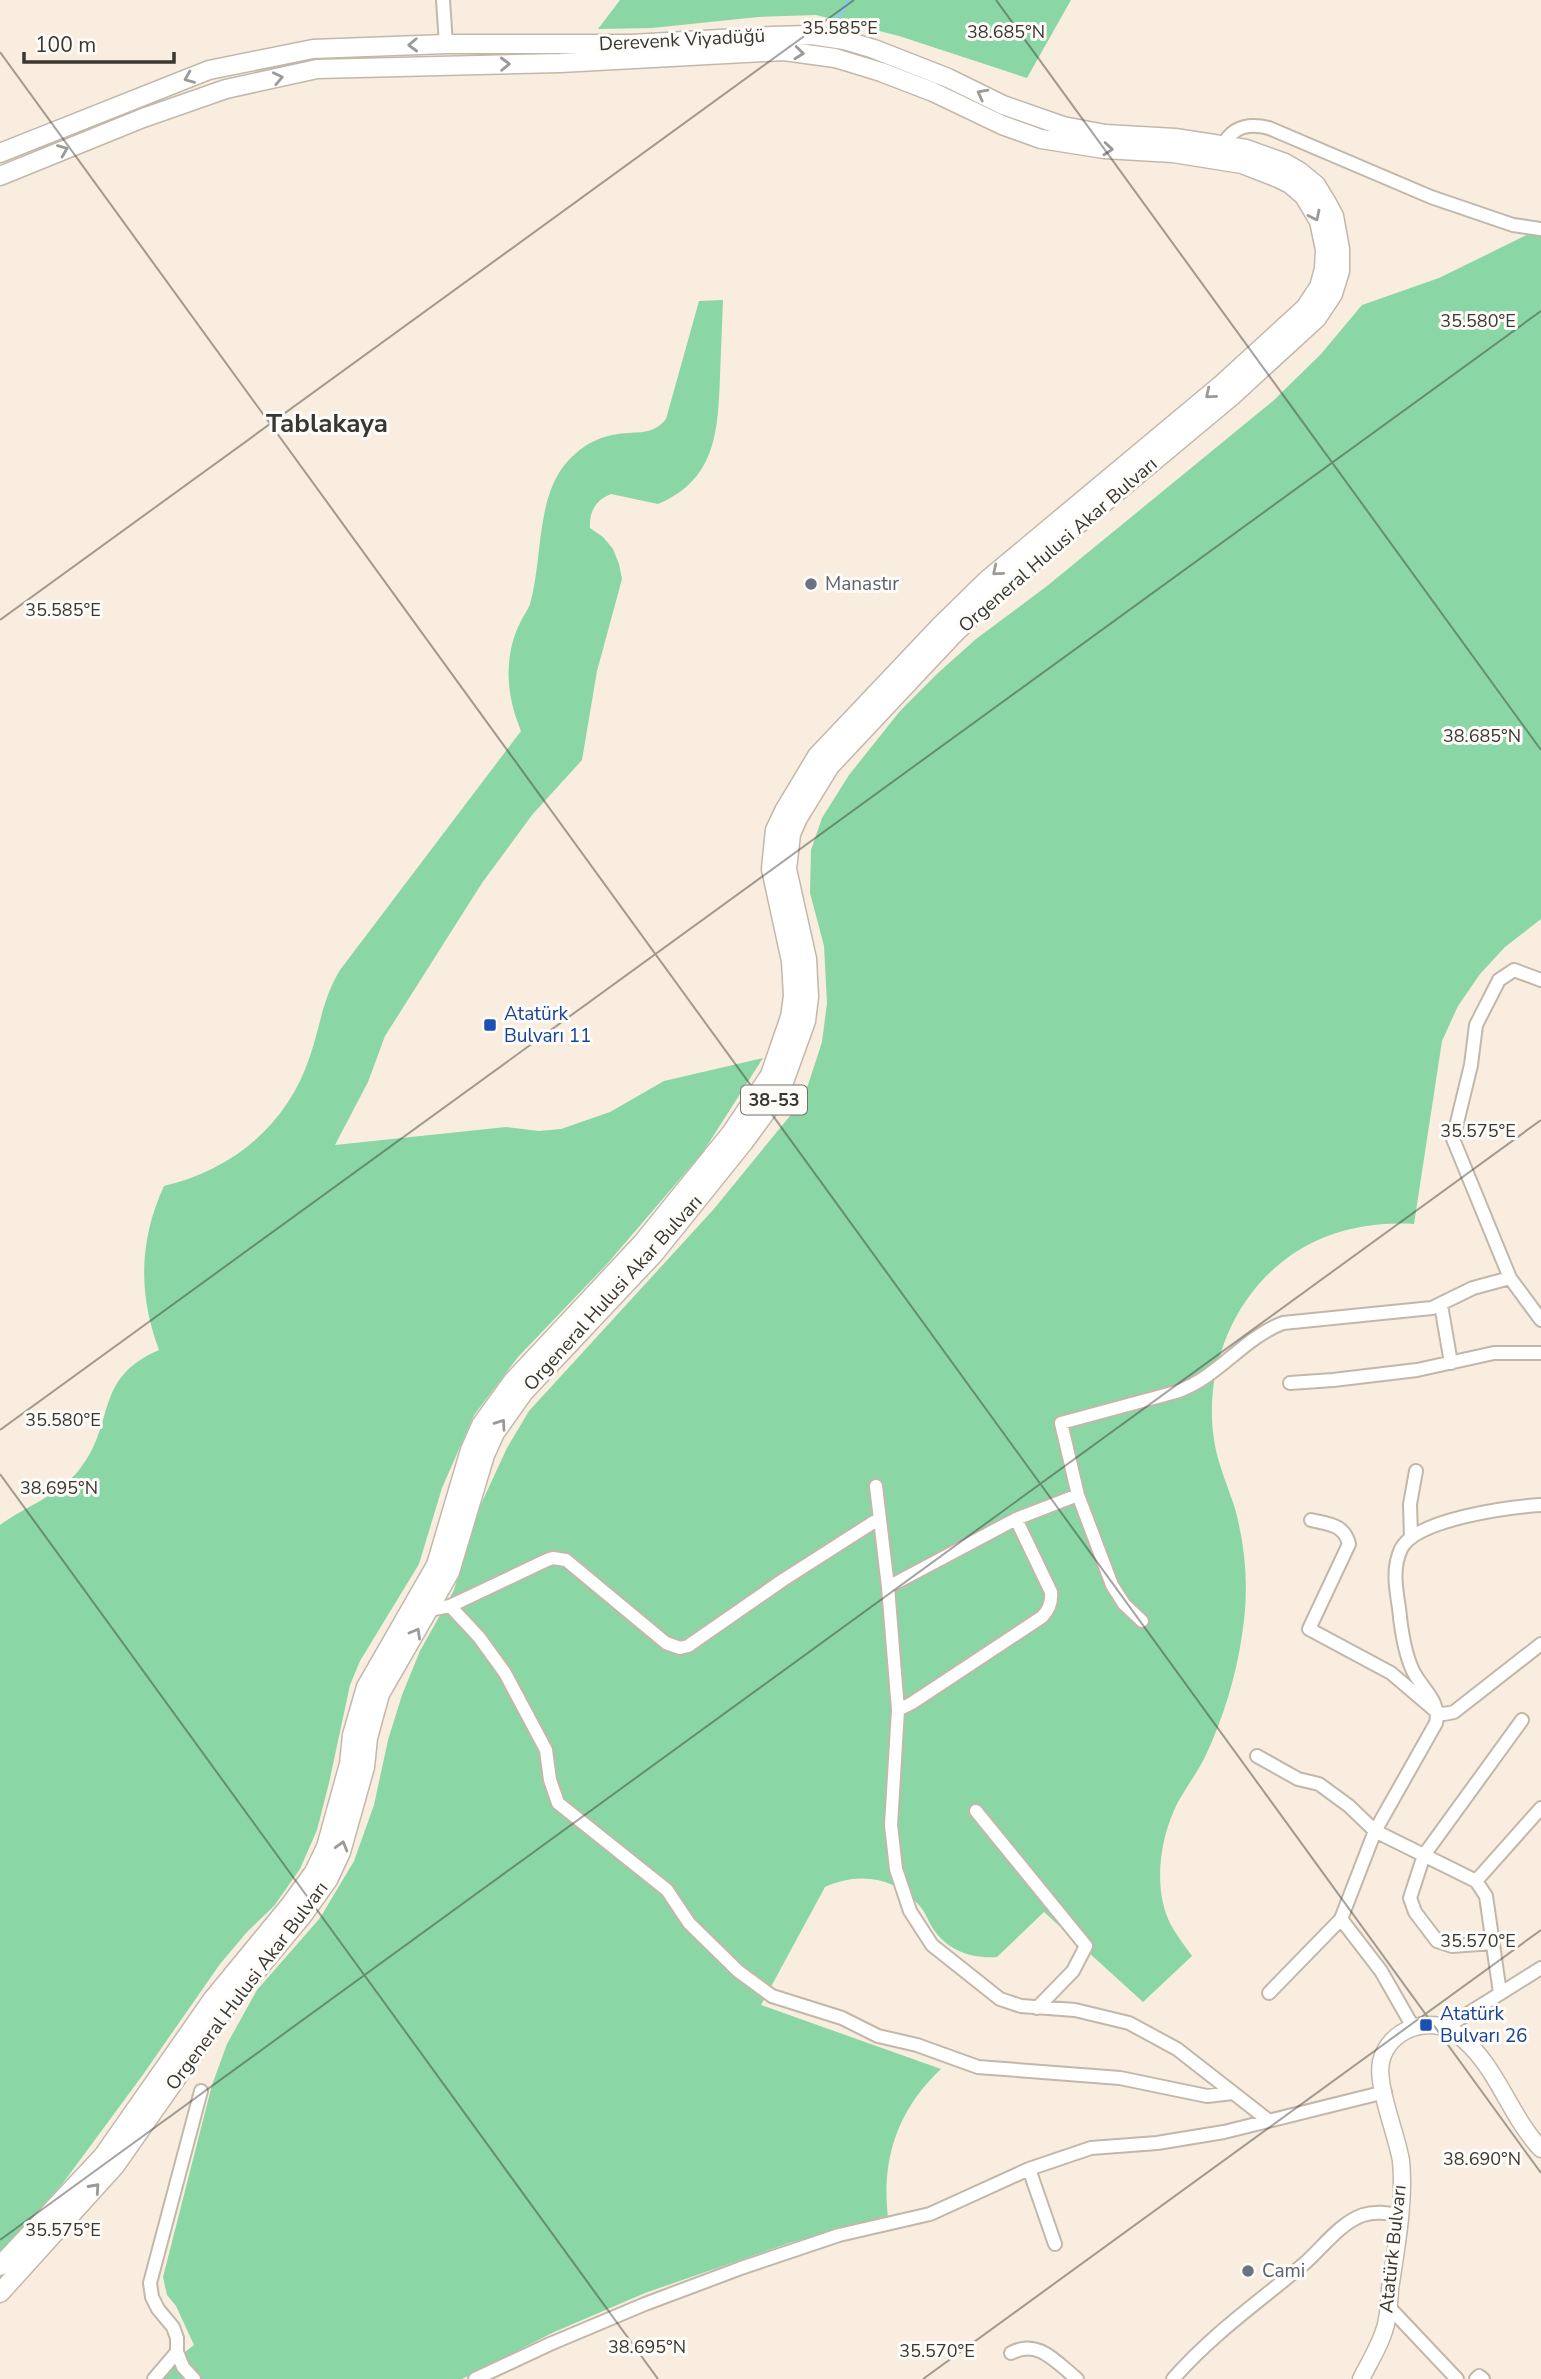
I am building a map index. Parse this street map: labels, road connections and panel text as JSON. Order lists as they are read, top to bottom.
{
  "streets": {
    "main road": ["Derevenk Viyadüğü", "Orgeneral Hulusi Akar Bulvarı", "38-53"],
    "street": ["Atatürk Bulvarı"]
  },
  "crossings": [
    ["Derevenk Viyadüğü", "Orgeneral Hulusi Akar Bulvarı"],
    ["Derevenk Viyadüğü", "38-53"]
  ],
  "districts": ["Tablakaya"],
  "places": {
    "other": ["Manastır", "Cami"],
    "transit": ["Atatürk Bulvarı 11", "Atatürk Bulvarı 26"]
  },
  "scale_bar": "100 m",
  "coordinates": [
    "35.585°E",
    "38.685°N",
    "35.580°E",
    "35.575°E",
    "38.695°N",
    "35.570°E",
    "38.690°N"
  ]
}
